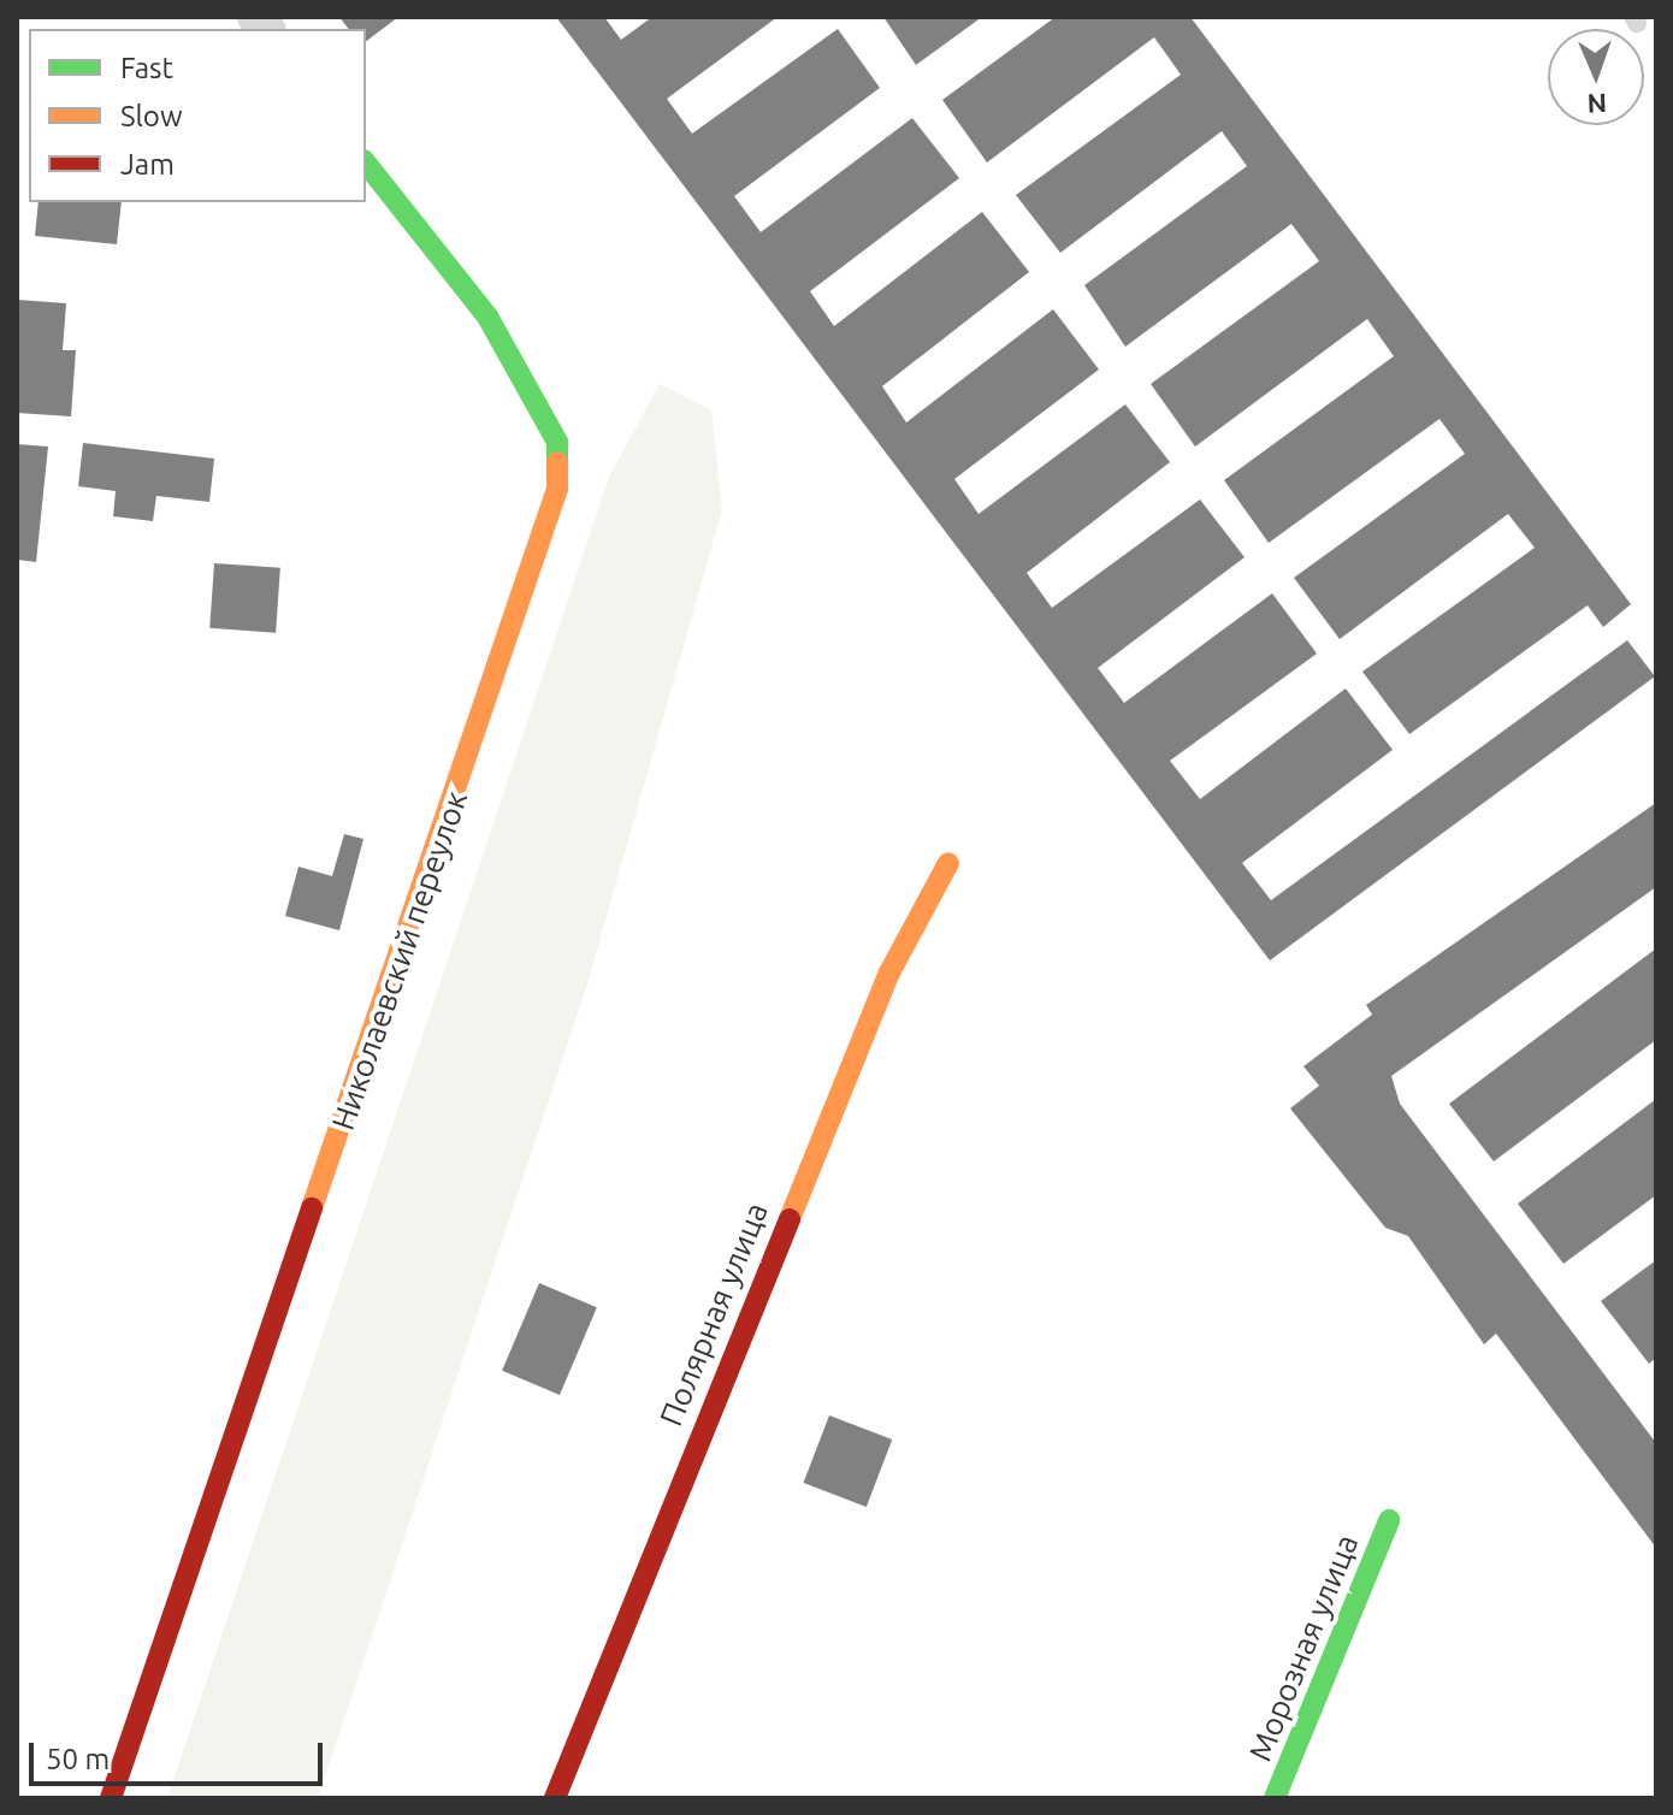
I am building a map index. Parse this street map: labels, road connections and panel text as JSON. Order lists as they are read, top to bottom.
{
  "streets": {
    "street": ["Николаевский переулок", "Полярная улица", "Морозная улица"]
  },
  "legend": ["Fast", "Slow", "Jam"],
  "scale_bar": "50 m",
  "north": "bottom"
}
